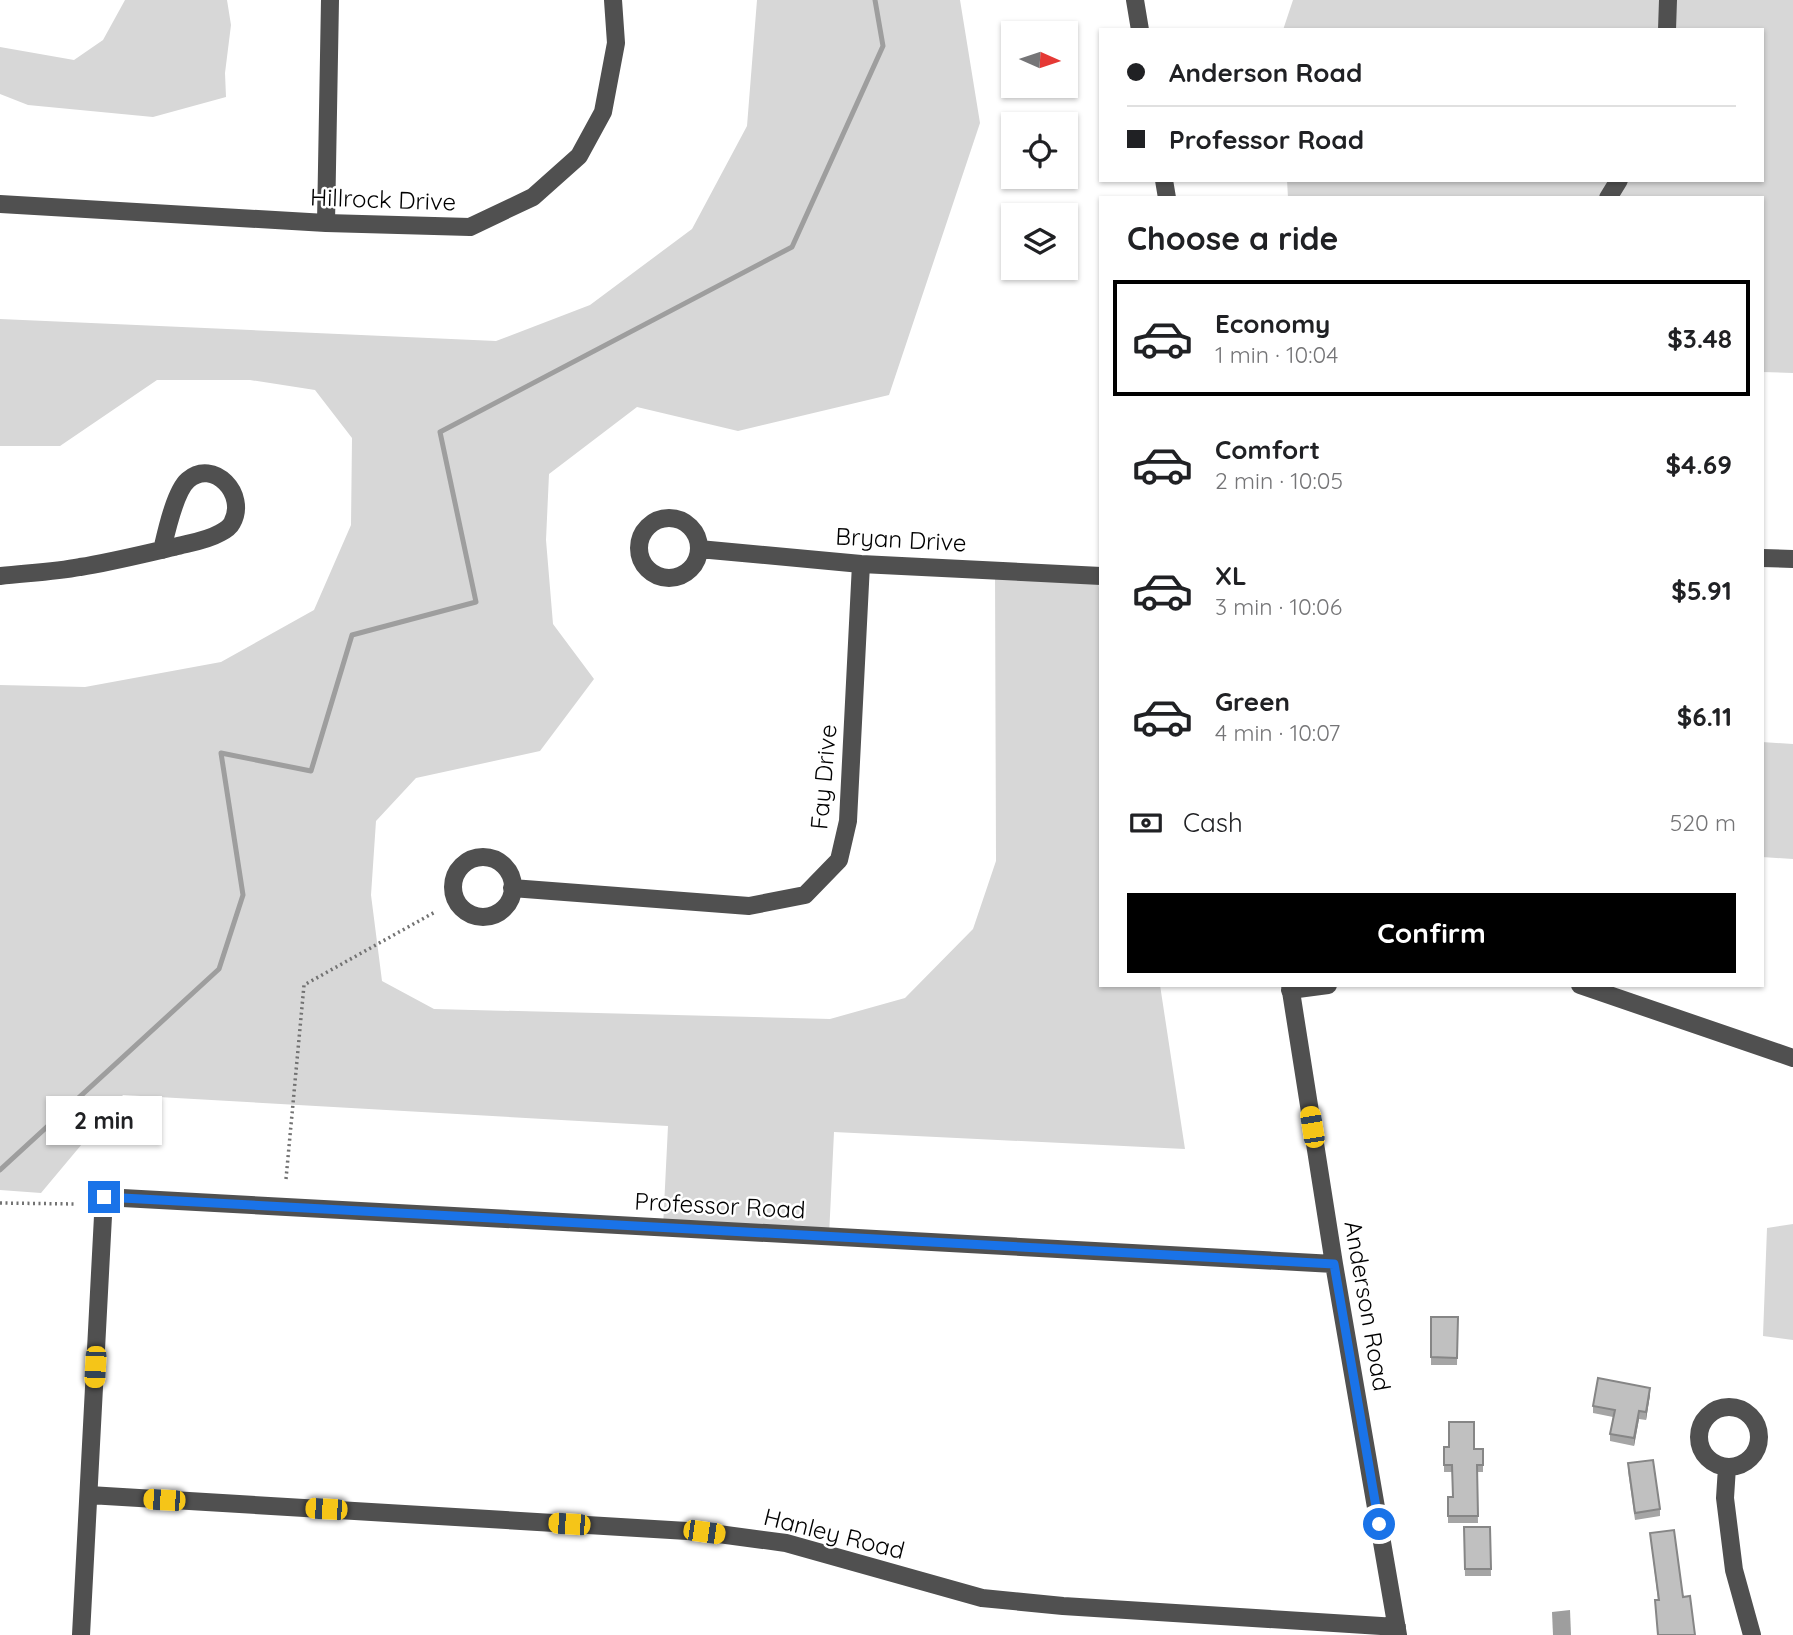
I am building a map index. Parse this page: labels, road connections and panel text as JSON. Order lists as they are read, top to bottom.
{
  "streets": {
    "street": [
      "Hillrock Drive",
      "Bryan Drive",
      "Fay Drive",
      "Professor Road",
      "Anderson Road",
      "Hanley Road"
    ]
  },
  "crossings": [
    ["Bryan Drive", "Fay Drive"],
    ["Professor Road", "Anderson Road"],
    ["Professor Road", "Hanley Road"],
    ["Anderson Road", "Hanley Road"]
  ],
  "north": "right",
  "page": {
    "banner": ["Anderson Road", "Professor Road"],
    "heading": "Choose a ride",
    "list": [
      {
        "name": "Economy",
        "note": "1 min · 10:04",
        "value": "$3.48"
      },
      {
        "name": "Comfort",
        "note": "2 min · 10:05",
        "value": "$4.69"
      },
      {
        "name": "XL",
        "note": "3 min · 10:06",
        "value": "$5.91"
      },
      {
        "name": "Green",
        "note": "4 min · 10:07",
        "value": "$6.11"
      }
    ],
    "pay": ["Cash", "520 m"],
    "buttons": "Confirm",
    "bubble": "2 min"
  }
}
